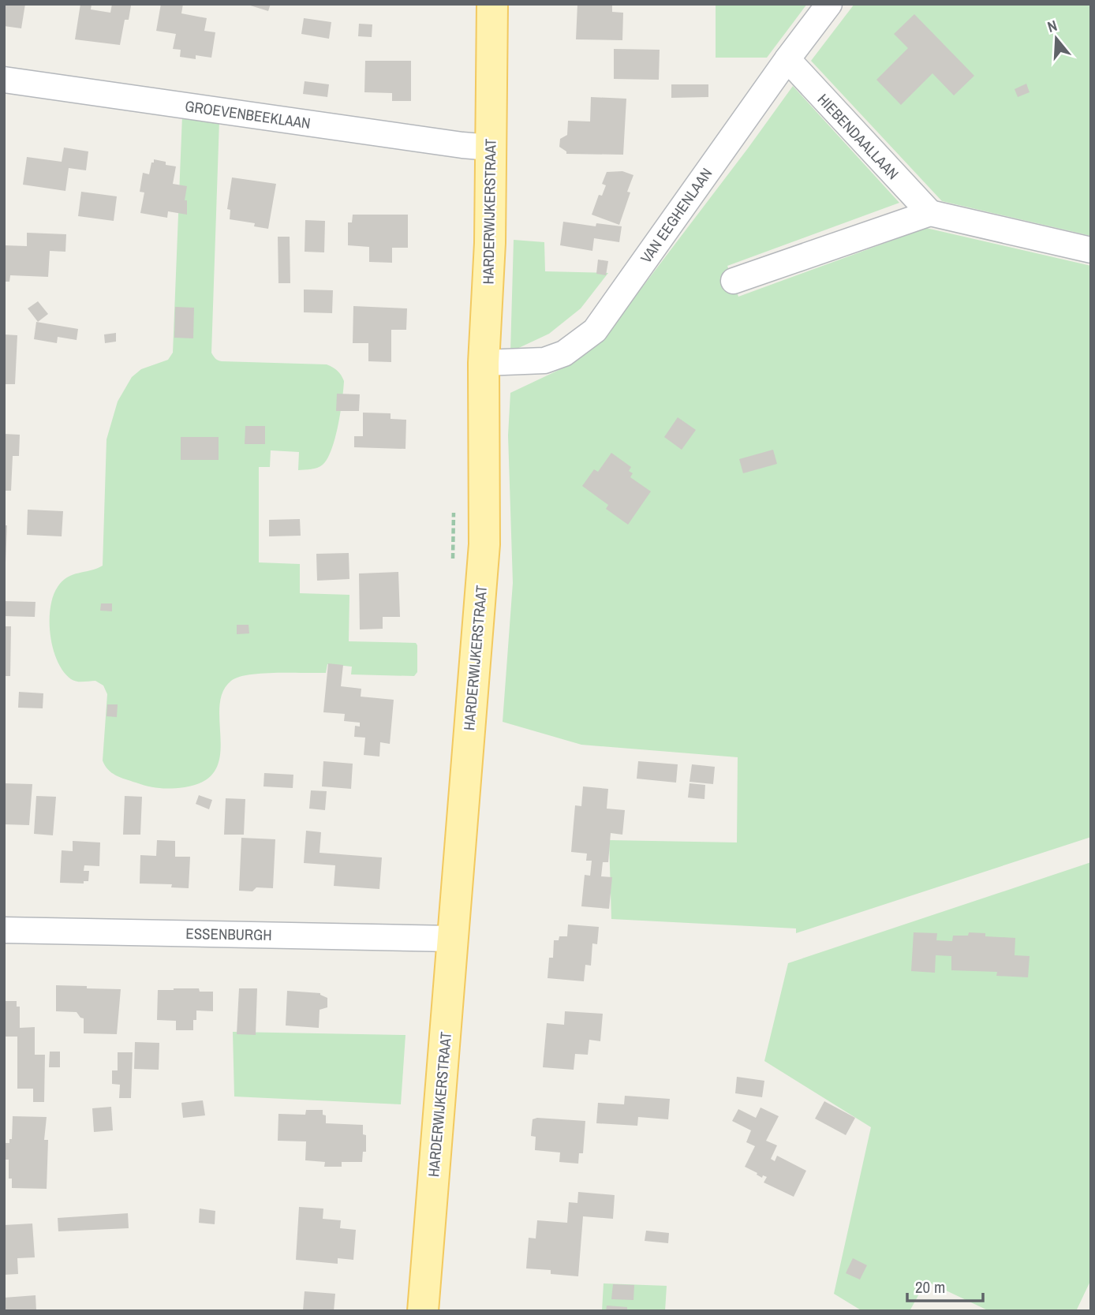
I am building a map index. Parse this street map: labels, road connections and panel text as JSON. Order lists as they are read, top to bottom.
{
  "streets": {
    "main road": ["HARDERWIJKERSTRAAT"],
    "street": [
      "GROEVENBEEKLAAN",
      "HIEBENDAALLAAN",
      "VAN EEGHENLAAN",
      "ESSENBURGH"
    ]
  },
  "crossings": [
    ["GROEVENBEEKLAAN", "HARDERWIJKERSTRAAT"],
    ["HIEBENDAALLAAN", "VAN EEGHENLAAN"],
    ["HARDERWIJKERSTRAAT", "VAN EEGHENLAAN"],
    ["HARDERWIJKERSTRAAT", "ESSENBURGH"]
  ],
  "scale_bar": "20 m",
  "north": "top"
}
